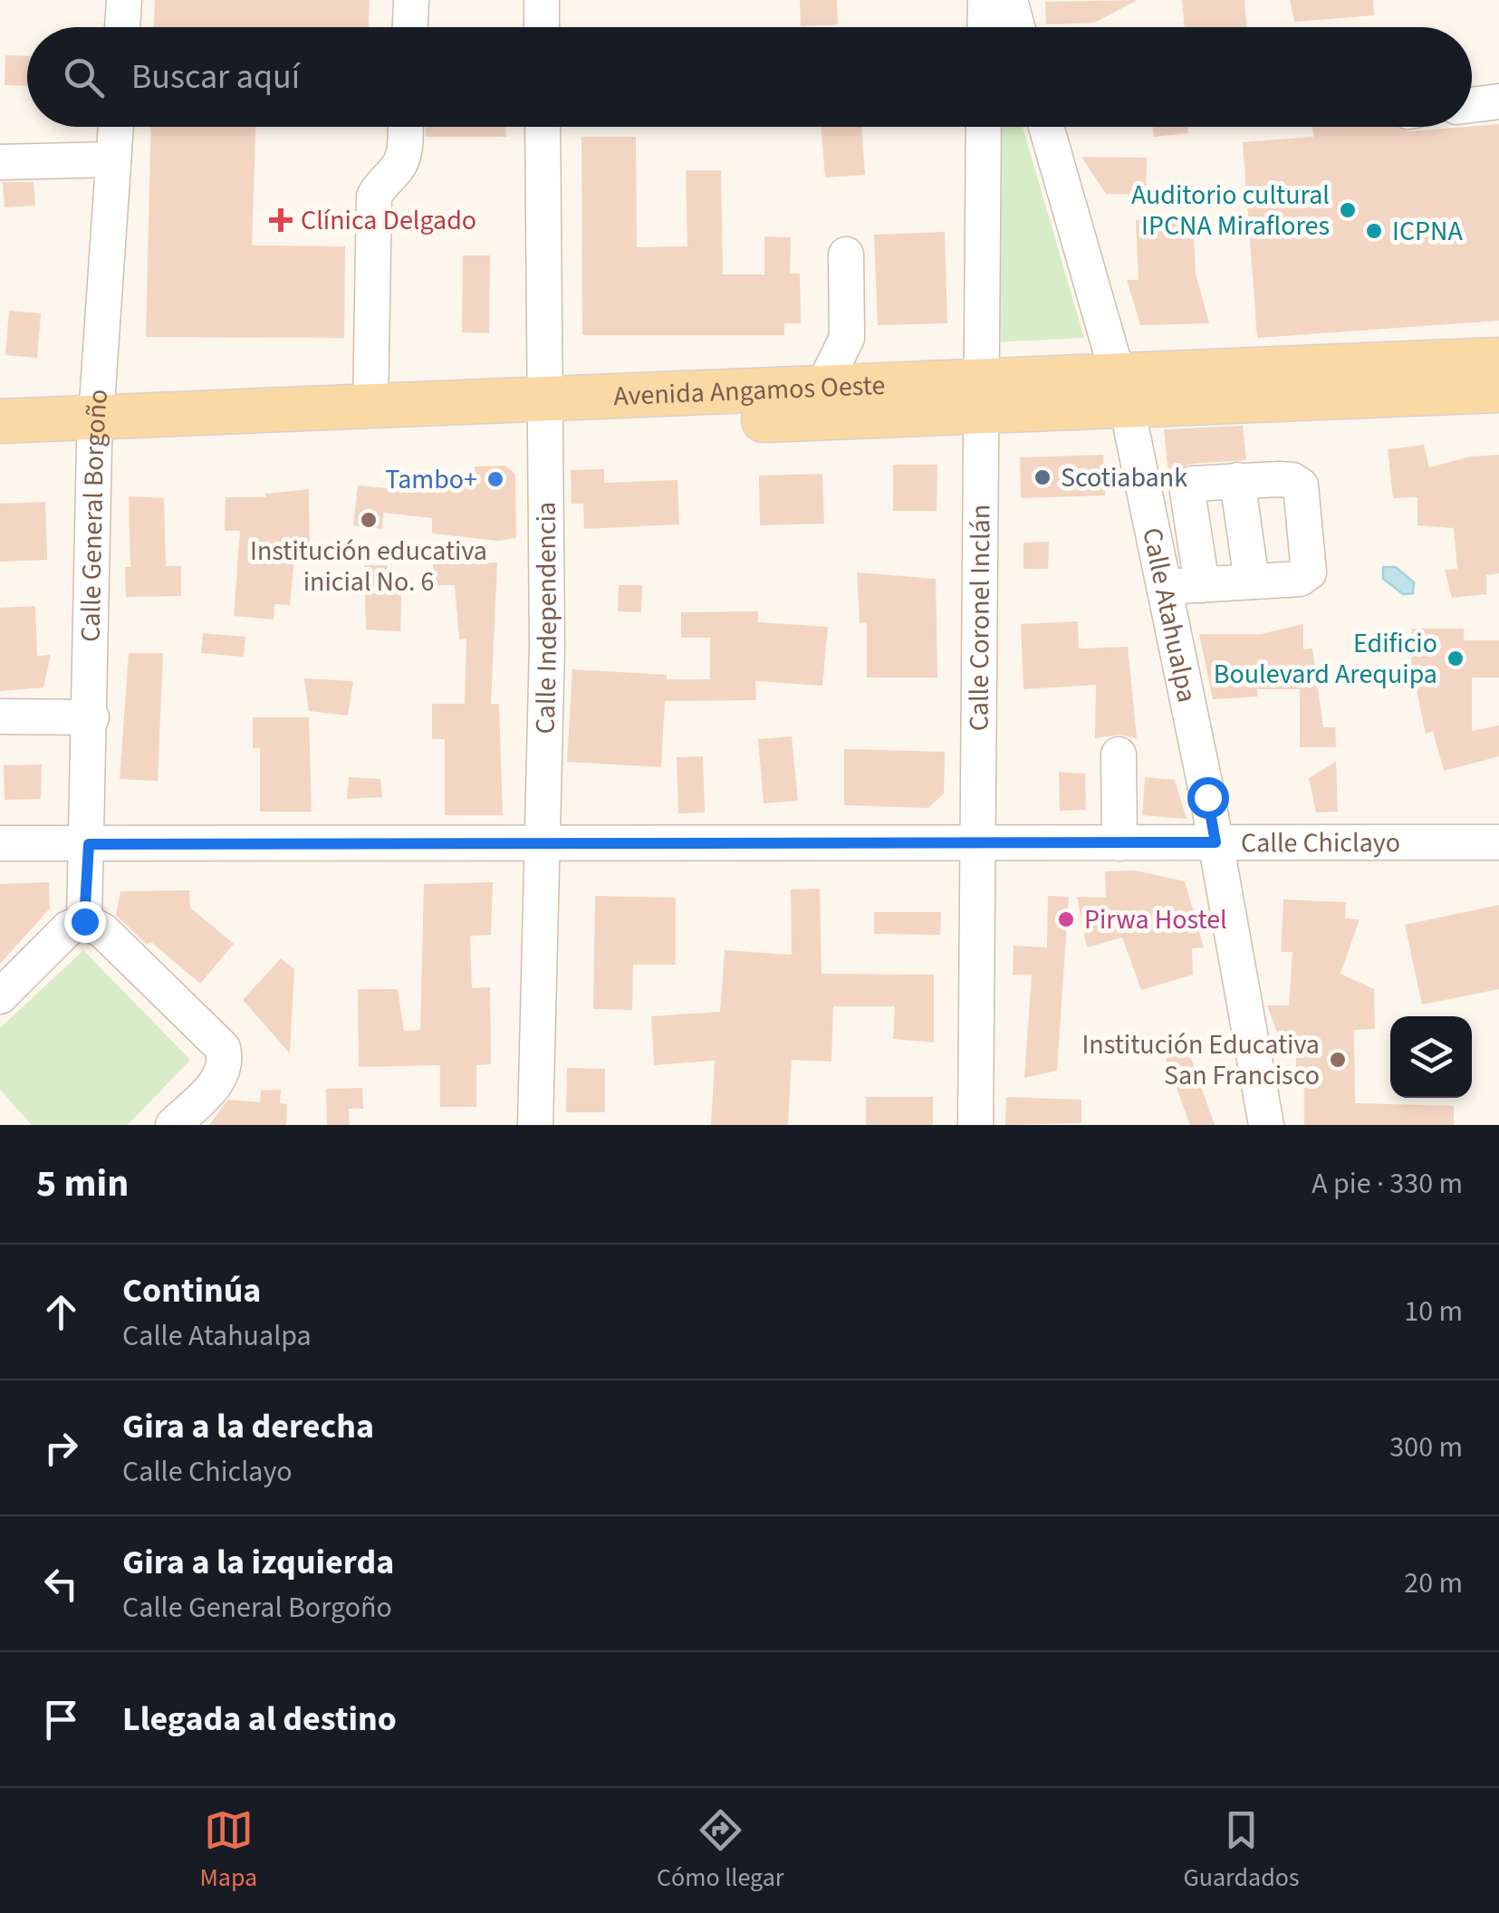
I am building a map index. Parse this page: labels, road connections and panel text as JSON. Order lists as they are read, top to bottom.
{
  "streets": {
    "main road": ["Avenida Angamos Oeste"],
    "street": [
      "Calle General Borgoño",
      "Calle Atahualpa",
      "Calle Independencia",
      "Calle Coronel Inclán",
      "Calle Chiclayo"
    ]
  },
  "crossings": [
    ["Avenida Angamos Oeste", "Calle General Borgoño"],
    ["Avenida Angamos Oeste", "Calle Atahualpa"],
    ["Avenida Angamos Oeste", "Calle Independencia"],
    ["Avenida Angamos Oeste", "Calle Coronel Inclán"],
    ["Calle General Borgoño", "Calle Chiclayo"],
    ["Calle Atahualpa", "Calle Chiclayo"],
    ["Calle Independencia", "Calle Chiclayo"],
    ["Calle Coronel Inclán", "Calle Chiclayo"]
  ],
  "places": {
    "other": [
      "Auditorio cultural IPCNA Miraflores",
      "ICPNA",
      "Scotiabank",
      "Tambo+",
      "Institución educativa inicial No. 6",
      "Edificio Boulevard Arequipa",
      "Pirwa Hostel",
      "Institución Educativa San Francisco"
    ],
    "health": ["Clínica Delgado"]
  },
  "page": {
    "search": "Buscar aquí",
    "heading": ["5 min", "A pie · 330 m"],
    "list": [
      ["Continúa", "Calle Atahualpa", "10 m"],
      ["Gira a la derecha", "Calle Chiclayo", "300 m"],
      ["Gira a la izquierda", "Calle General Borgoño", "20 m"],
      "Llegada al destino"
    ],
    "nav": ["Mapa", "Cómo llegar", "Guardados"]
  }
}
